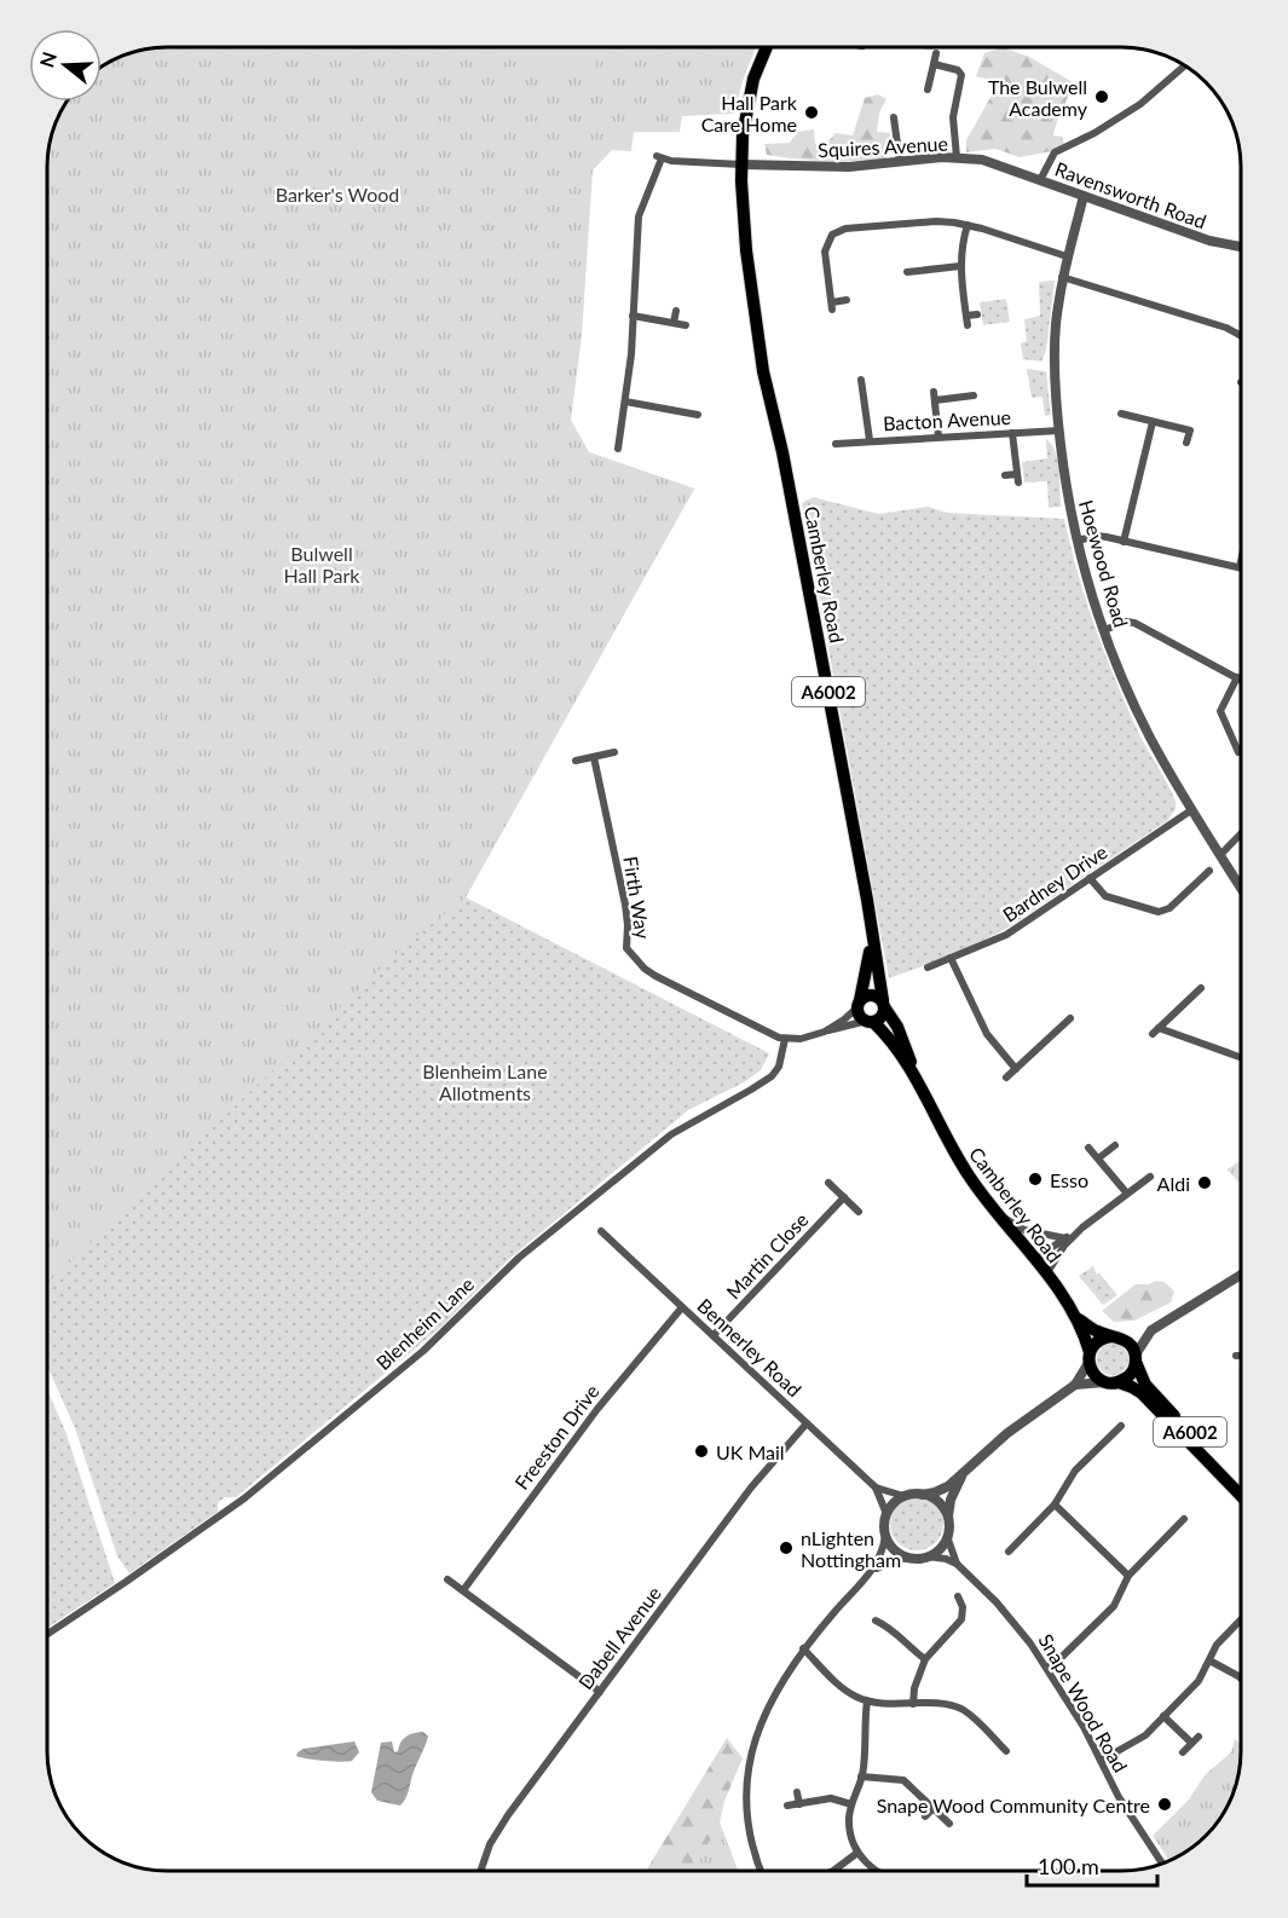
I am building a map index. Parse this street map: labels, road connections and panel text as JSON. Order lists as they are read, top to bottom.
{
  "streets": {
    "main road": ["Camberley Road", "A6002"],
    "street": [
      "Squires Avenue",
      "Ravensworth Road",
      "Bacton Avenue",
      "Hoewood Road",
      "Bardney Drive",
      "Firth Way",
      "Martin Close",
      "Blenheim Lane",
      "Bennerley Road",
      "Freeston Drive",
      "Dabell Avenue",
      "Snape Wood Road"
    ]
  },
  "crossings": [
    ["Squires Avenue", "Ravensworth Road"],
    ["Squires Avenue", "Camberley Road"],
    ["Squires Avenue", "A6002"],
    ["Ravensworth Road", "Hoewood Road"],
    ["Bacton Avenue", "Hoewood Road"],
    ["Hoewood Road", "Bardney Drive"],
    ["Camberley Road", "A6002"],
    ["Firth Way", "Blenheim Lane"],
    ["Martin Close", "Bennerley Road"],
    ["Bennerley Road", "Freeston Drive"],
    ["Bennerley Road", "Dabell Avenue"],
    ["Bennerley Road", "Snape Wood Road"]
  ],
  "parks": ["Barker's Wood", "Bulwell Hall Park", "Blenheim Lane Allotments"],
  "places": [
    "The Bulwell Academy",
    "Hall Park Care Home",
    "Esso",
    "Aldi",
    "UK Mail",
    "nLighten Nottingham",
    "Snape Wood Community Centre"
  ],
  "scale_bar": "100 m",
  "north": "left"
}
